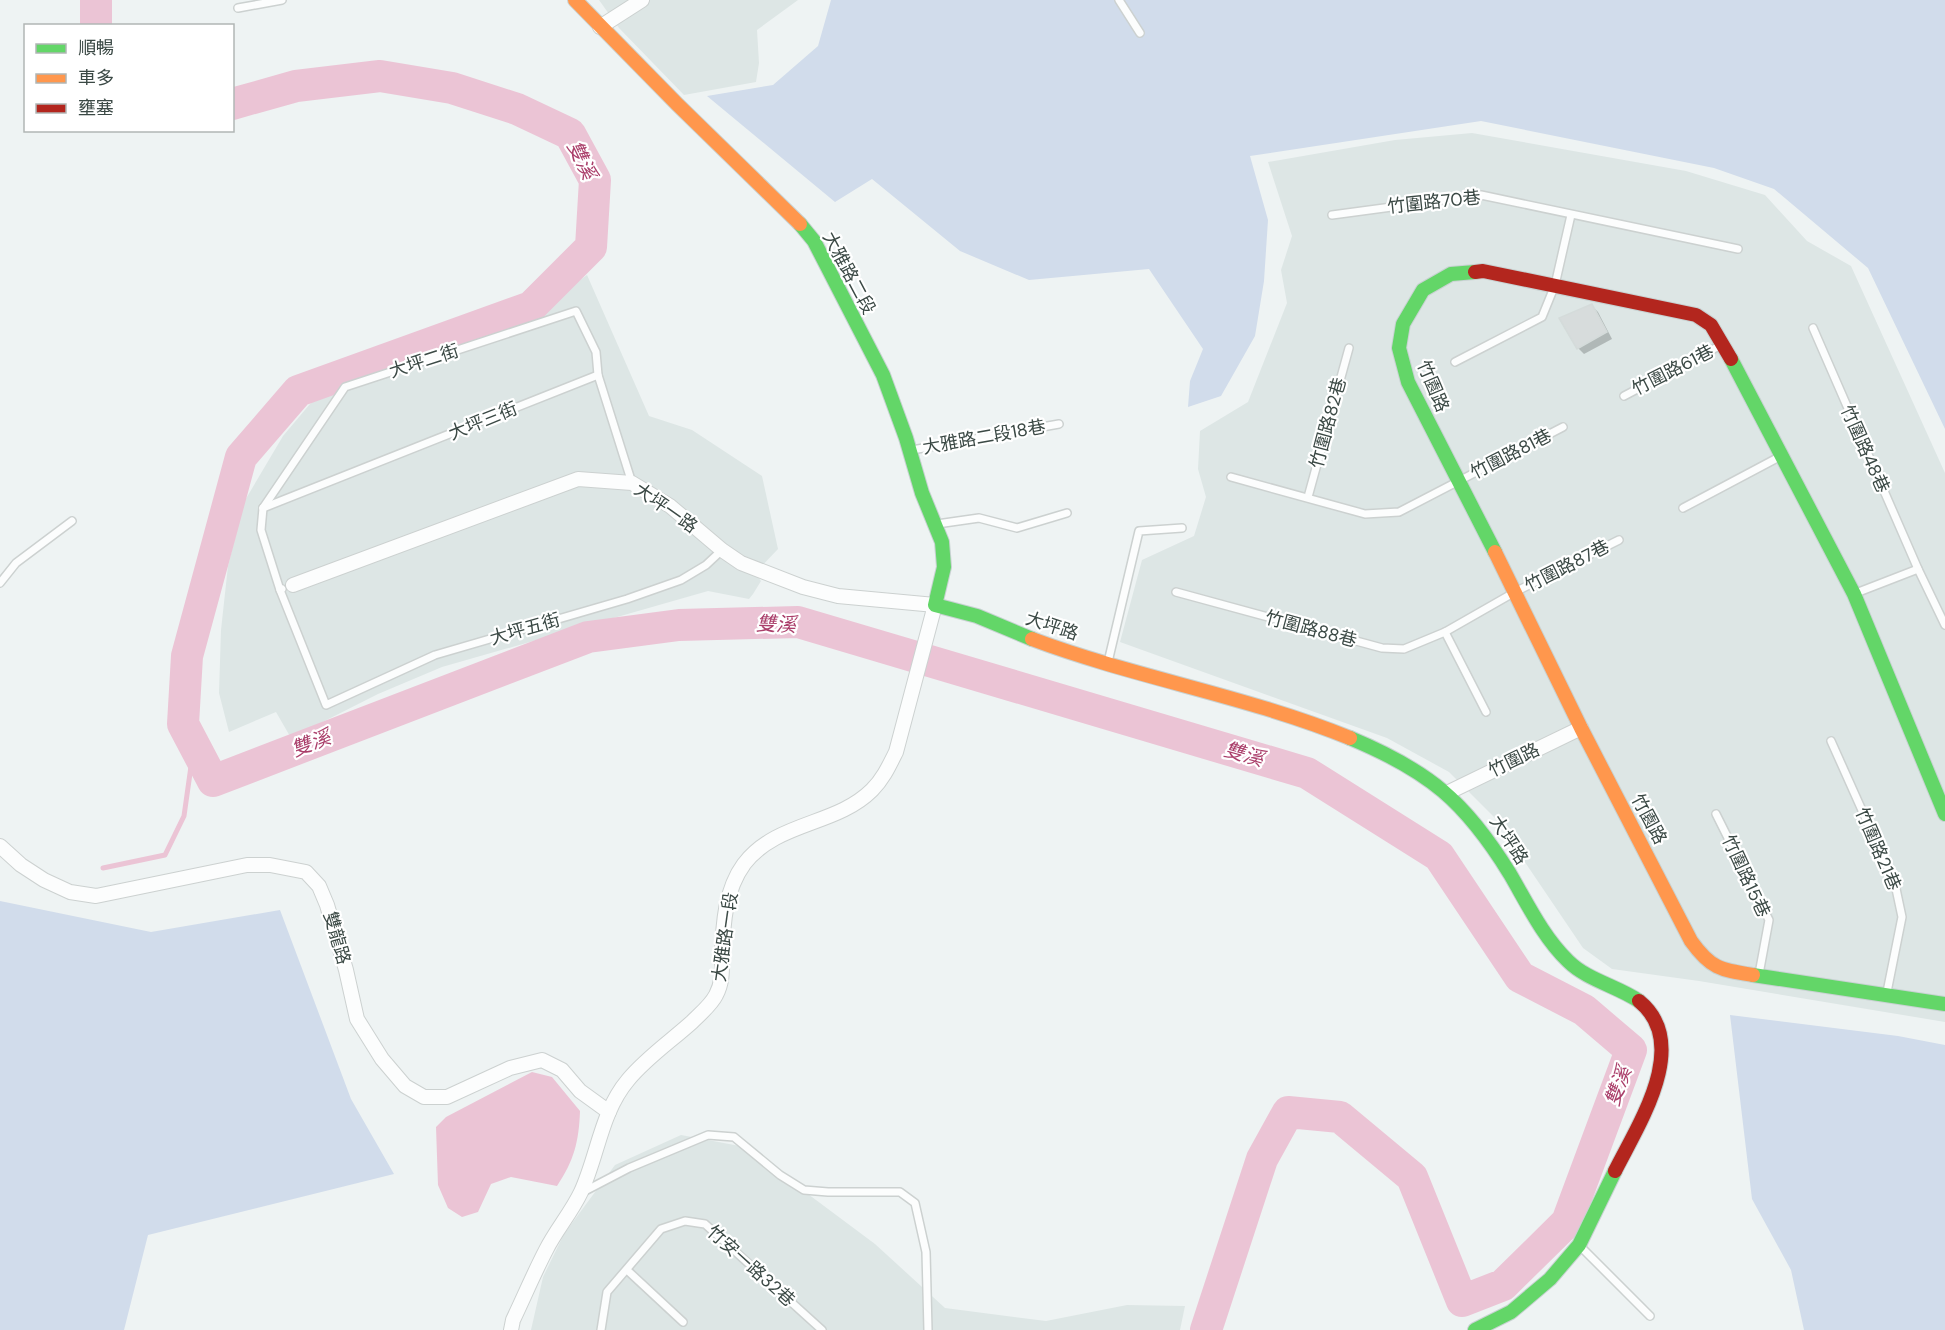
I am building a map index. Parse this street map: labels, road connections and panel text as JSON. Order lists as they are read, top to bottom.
{
  "streets": {
    "street": [
      "大雅路二段",
      "竹園路",
      "大坪一路",
      "大坪路",
      "竹圍路",
      "大雅路一段",
      "雙龍路"
    ],
    "lane": [
      "竹圍路70巷",
      "大坪二街",
      "竹圍路61巷",
      "大坪三街",
      "竹圍路82巷",
      "大雅路二段18巷",
      "竹圍路48巷",
      "竹圍路81巷",
      "竹圍路87巷",
      "大坪五街",
      "竹圍路88巷",
      "竹圍路21巷",
      "竹圍路15巷",
      "竹安一路32巷"
    ]
  },
  "crossings": [
    ["大雅路二段", "大雅路二段18巷"],
    ["大雅路二段", "大坪一路"],
    ["大雅路二段", "大坪路"],
    ["大雅路二段", "大雅路一段"],
    ["大坪二街", "大坪三街"],
    ["竹圍路61巷", "竹園路"],
    ["竹園路", "竹圍路81巷"],
    ["竹園路", "竹圍路87巷"],
    ["竹園路", "竹圍路88巷"],
    ["竹園路", "竹圍路"],
    ["竹園路", "竹圍路21巷"],
    ["竹園路", "竹圍路15巷"],
    ["大坪一路", "大坪路"],
    ["大坪一路", "大坪五街"],
    ["大坪一路", "大雅路一段"],
    ["竹圍路87巷", "竹圍路88巷"],
    ["大坪路", "竹圍路"],
    ["大坪路", "大雅路一段"],
    ["大雅路一段", "雙龍路"]
  ],
  "water": ["雙溪"],
  "legend": ["順暢", "車多", "壅塞"]
}
